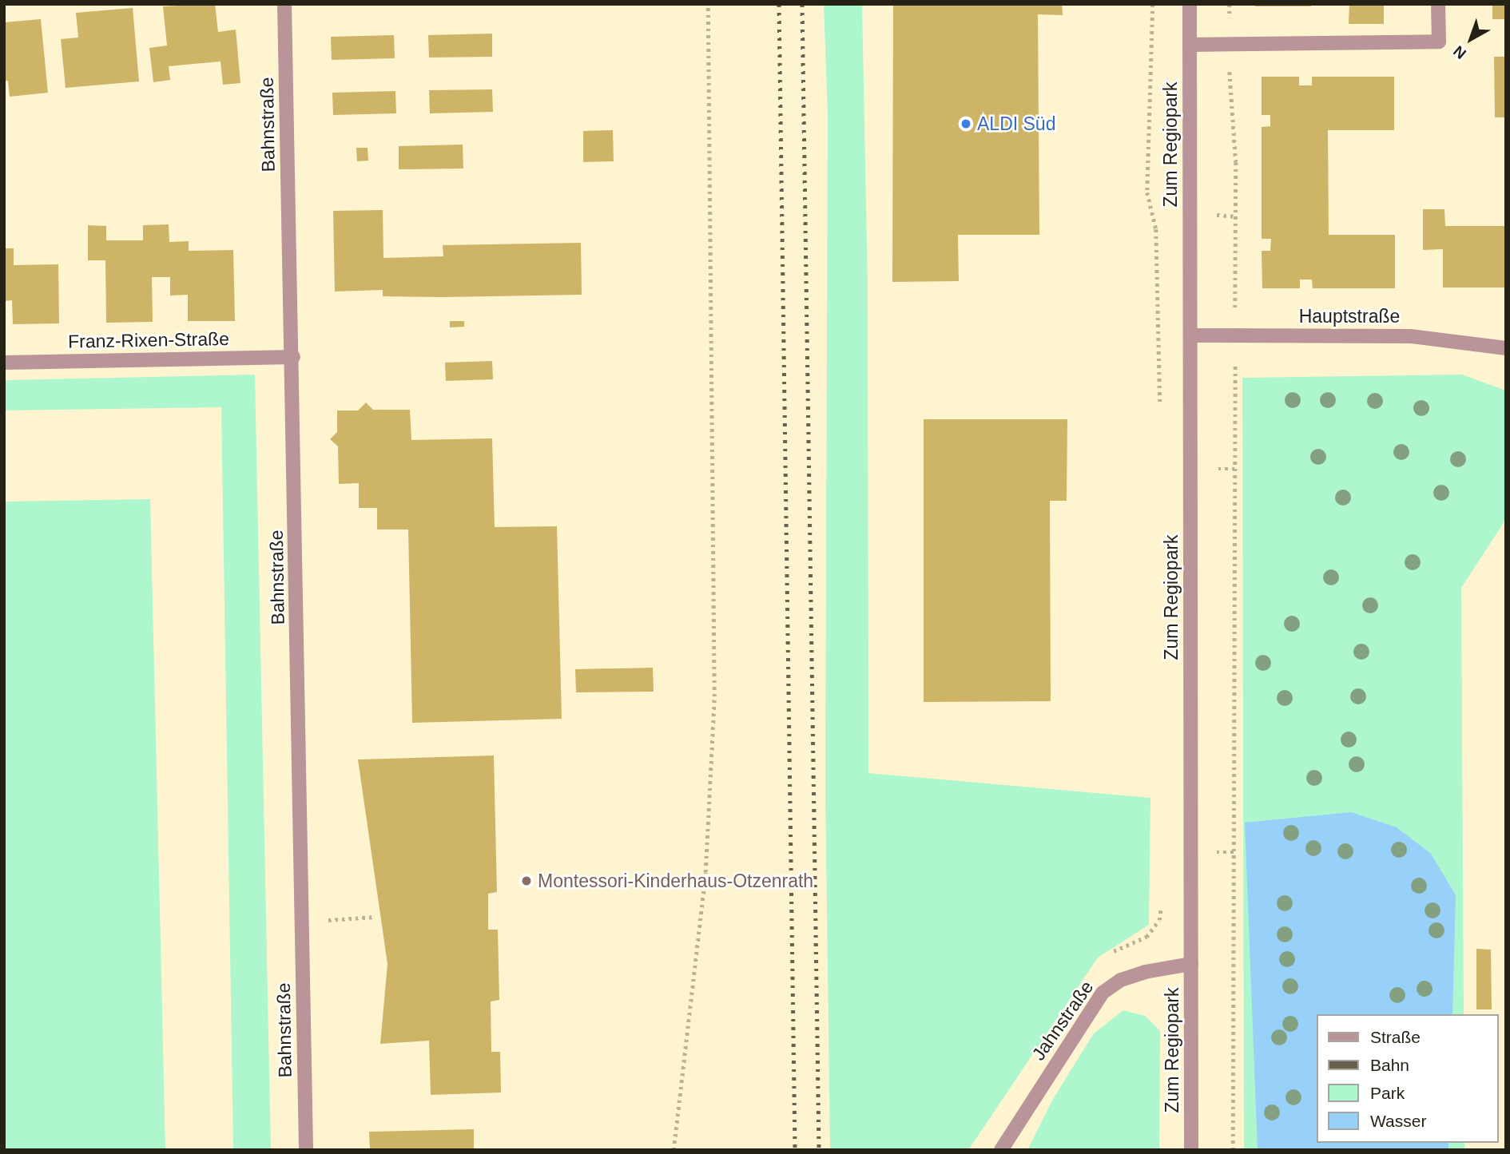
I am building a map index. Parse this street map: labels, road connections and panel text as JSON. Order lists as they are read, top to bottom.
{
  "streets": {
    "street": [
      "Bahnstraße",
      "Zum Regiopark",
      "Hauptstraße",
      "Franz-Rixen-Straße",
      "Jahnstraße"
    ]
  },
  "crossings": [
    ["Bahnstraße", "Franz-Rixen-Straße"],
    ["Zum Regiopark", "Hauptstraße"],
    ["Zum Regiopark", "Jahnstraße"]
  ],
  "places": ["ALDI Süd", "Montessori-Kinderhaus-Otzenrath"],
  "legend": [
    "Straße",
    "Bahn",
    "Park",
    "Wasser"
  ],
  "north": "bottom left"
}
